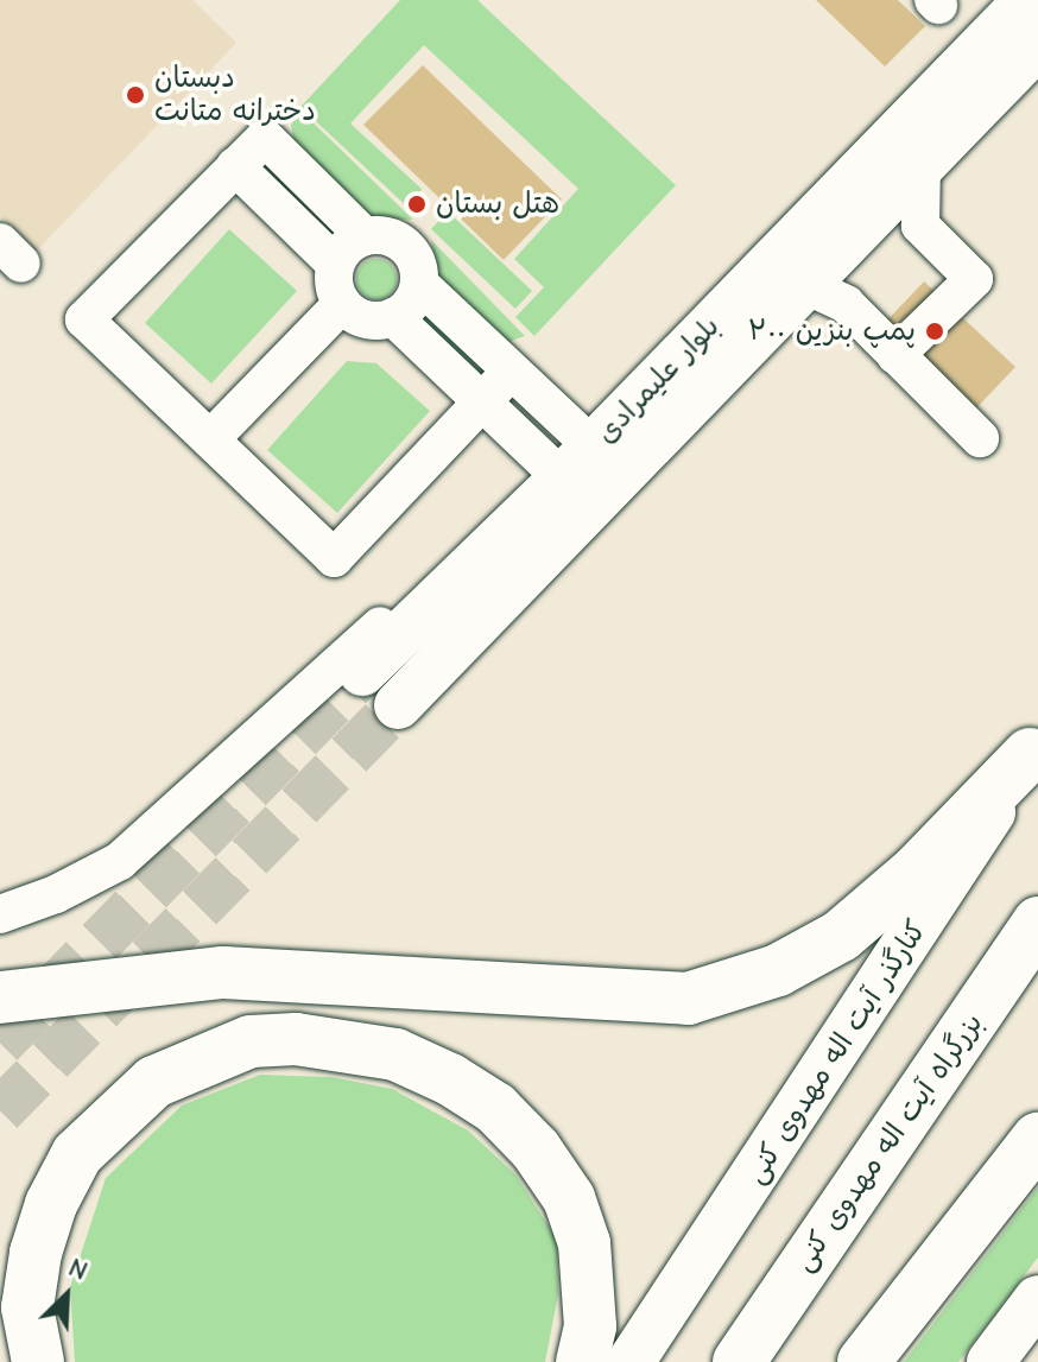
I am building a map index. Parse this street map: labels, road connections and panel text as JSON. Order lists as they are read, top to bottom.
{
  "streets": {
    "highway": ["بزرگراه آیت اله مهدوی کنی"],
    "main road": ["بلوار علیمرادی", "کنارگذر آیت اله مهدوی کنی"]
  },
  "places": ["دبستان دخترانه متانت", "هتل بستان", "پمپ بنزین ۲۰۰"],
  "north": "top right"
}
